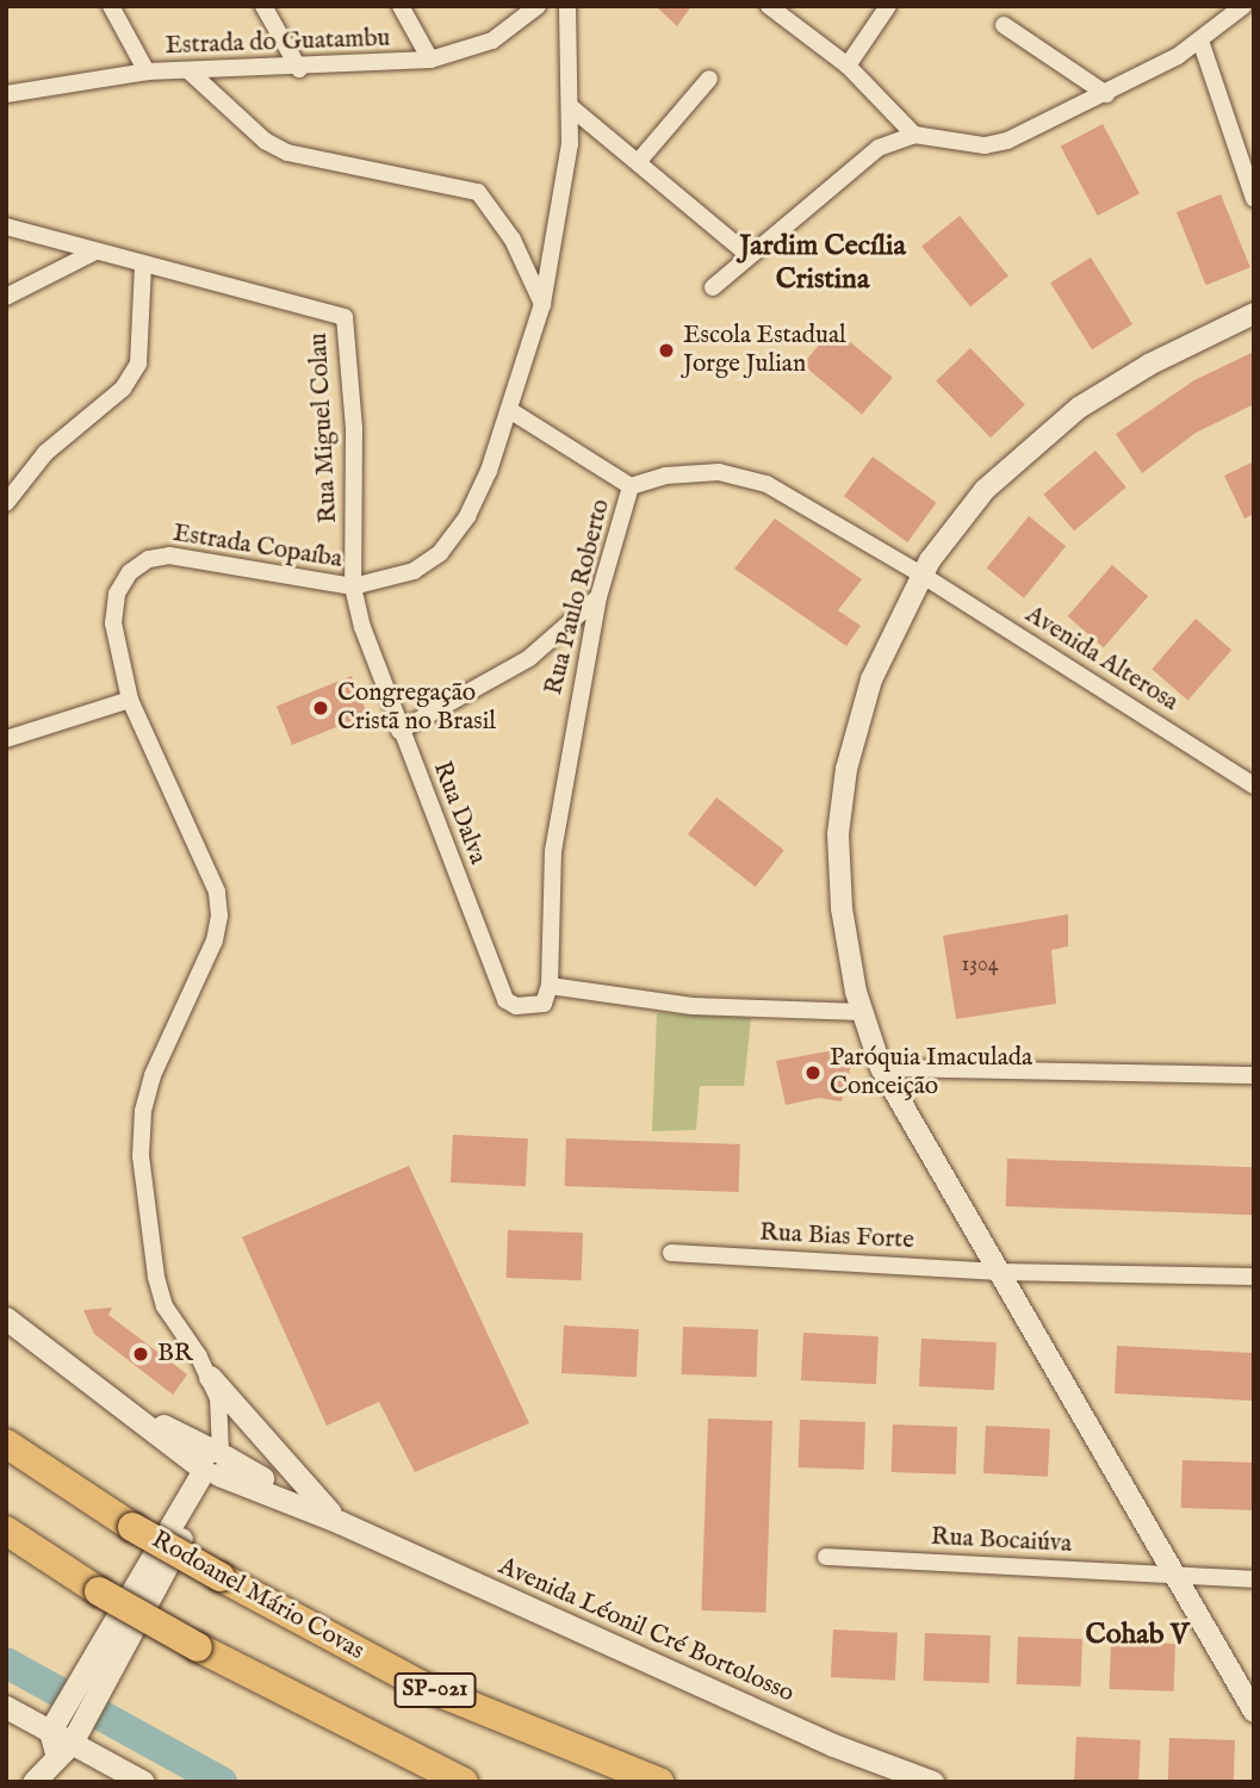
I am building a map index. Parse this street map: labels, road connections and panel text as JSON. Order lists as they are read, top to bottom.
{
  "streets": {
    "highway": ["Rodoanel Mário Covas", "SP-021"],
    "main road": ["Avenida Léonil Cré Bortolosso"],
    "street": [
      "Estrada do Guatambu",
      "Rua Miguel Colau",
      "Estrada Copaíba",
      "Rua Paulo Roberto",
      "Avenida Alterosa",
      "Rua Dalva",
      "Rua Bias Forte",
      "Rua Bocaiúva"
    ]
  },
  "crossings": [
    ["Rua Miguel Colau", "Estrada Copaíba"],
    ["Rua Miguel Colau", "Rua Dalva"],
    ["Estrada Copaíba", "Rua Dalva"],
    ["Estrada Copaíba", "Avenida Léonil Cré Bortolosso"],
    ["Rua Paulo Roberto", "Avenida Alterosa"],
    ["Rua Paulo Roberto", "Rua Dalva"]
  ],
  "districts": ["Jardim Cecília Cristina", "Cohab V"],
  "places": [
    "Escola Estadual Jorge Julian",
    "Congregação Cristã no Brasil",
    "Paróquia Imaculada Conceição",
    "BR"
  ],
  "house_numbers": ["1304"]
}
